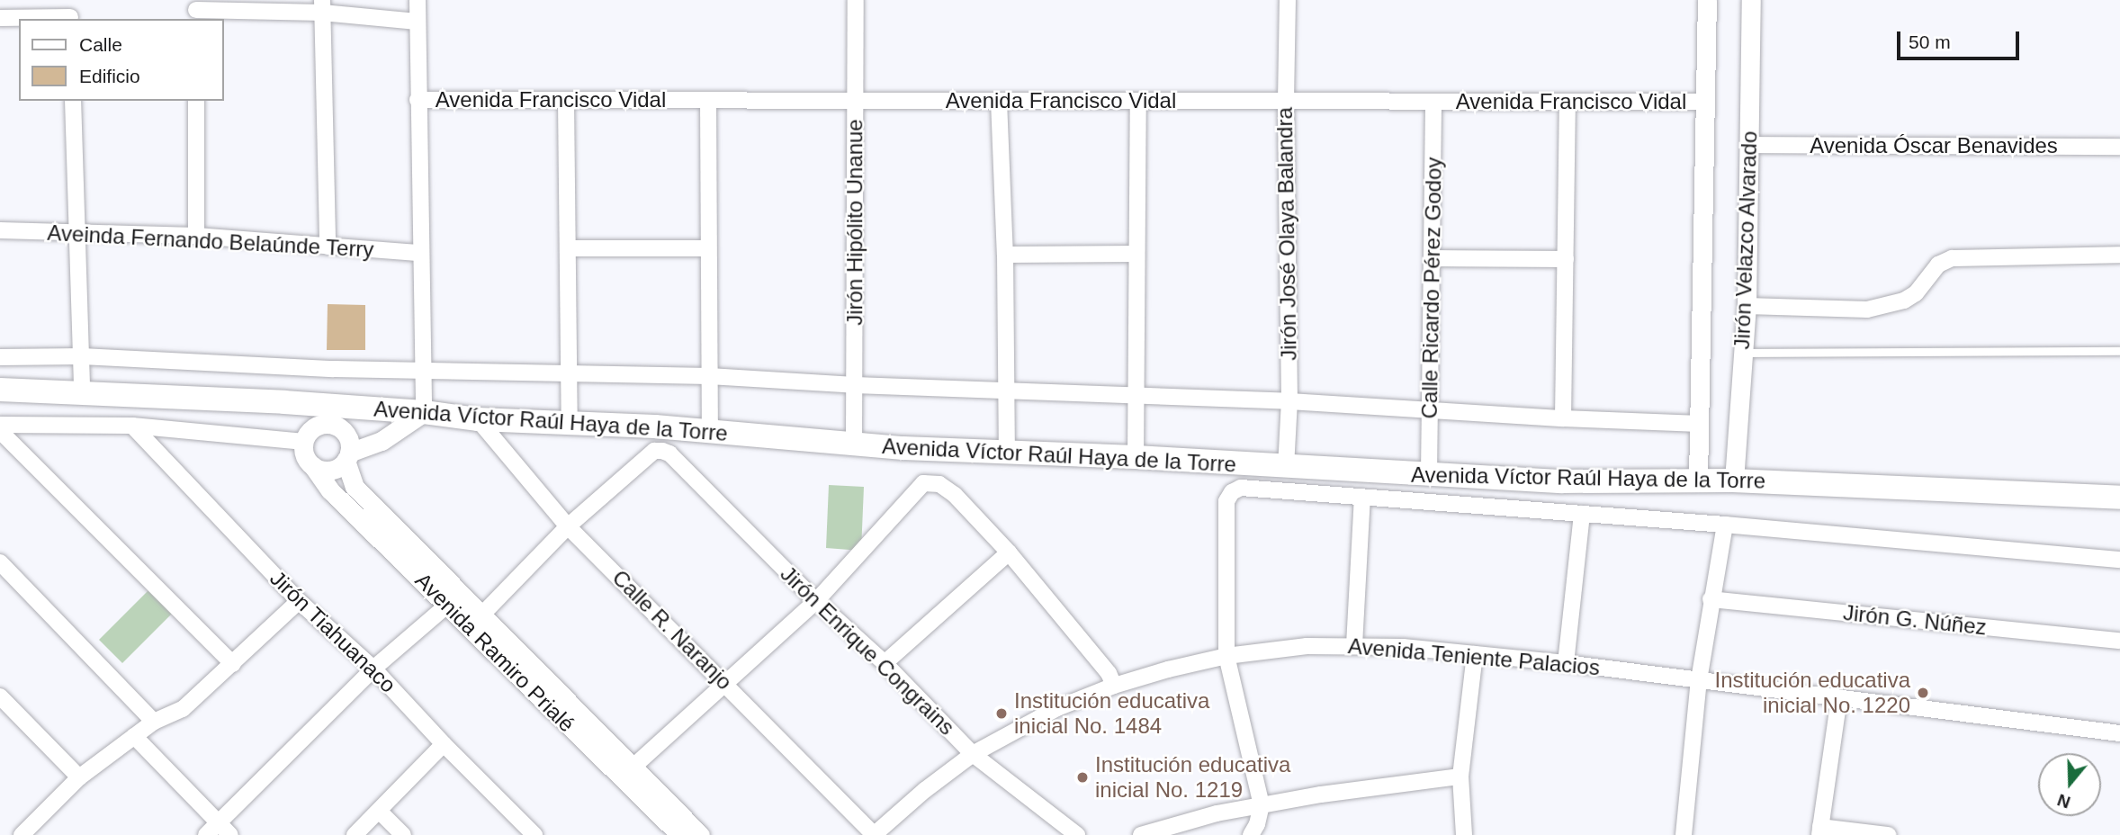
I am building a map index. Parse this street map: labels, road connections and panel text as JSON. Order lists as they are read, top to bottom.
{
  "streets": {
    "main road": ["Avenida Víctor Raúl Haya de la Torre"],
    "street": [
      "Avenida Francisco Vidal",
      "Avenida Óscar Benavides",
      "Jirón Hipólito Unanue",
      "Jirón José Olaya Balandra",
      "Jirón Velazco Alvarado",
      "Aveinda Fernando Belaúnde Terry",
      "Calle Ricardo Pérez Godoy",
      "Jirón G. Núñez",
      "Calle R. Naranjo",
      "Jirón Tiahuanaco",
      "Jirón Enrique Congrains",
      "Avenida Ramiro Prialé",
      "Avenida Teniente Palacios"
    ]
  },
  "crossings": [
    ["Avenida Francisco Vidal", "Jirón Hipólito Unanue"],
    ["Avenida Francisco Vidal", "Jirón José Olaya Balandra"],
    ["Avenida Francisco Vidal", "Jirón Velazco Alvarado"],
    ["Avenida Francisco Vidal", "Calle Ricardo Pérez Godoy"],
    ["Avenida Óscar Benavides", "Jirón Velazco Alvarado"],
    ["Jirón Hipólito Unanue", "Avenida Víctor Raúl Haya de la Torre"],
    ["Jirón José Olaya Balandra", "Avenida Víctor Raúl Haya de la Torre"],
    ["Jirón Velazco Alvarado", "Avenida Víctor Raúl Haya de la Torre"],
    ["Calle Ricardo Pérez Godoy", "Avenida Víctor Raúl Haya de la Torre"],
    ["Avenida Víctor Raúl Haya de la Torre", "Calle R. Naranjo"],
    ["Avenida Víctor Raúl Haya de la Torre", "Avenida Ramiro Prialé"],
    ["Calle R. Naranjo", "Jirón Enrique Congrains"],
    ["Calle R. Naranjo", "Avenida Teniente Palacios"],
    ["Jirón Enrique Congrains", "Avenida Teniente Palacios"]
  ],
  "places": ["Institución educativa inicial No. 1220", "Institución educativa inicial No. 1484", "Institución educativa inicial No. 1219"],
  "legend": ["Calle", "Edificio"],
  "scale_bar": "50 m",
  "north": "bottom"
}
